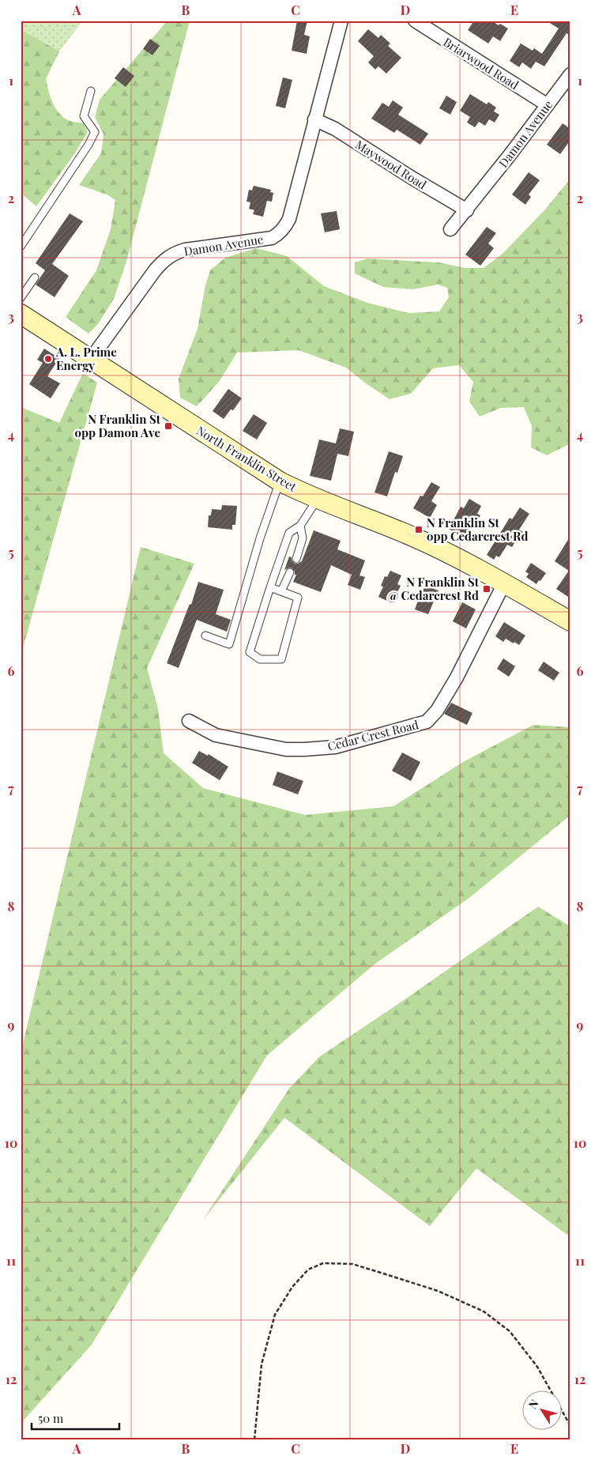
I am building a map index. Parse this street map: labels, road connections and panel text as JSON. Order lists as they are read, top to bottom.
{
  "streets": {
    "main road": ["North Franklin Street"],
    "street": [
      "Briarwood Road",
      "Damon Avenue",
      "Maywood Road",
      "Cedar Crest Road"
    ]
  },
  "crossings": [
    ["Briarwood Road", "Damon Avenue"],
    ["Damon Avenue", "Maywood Road"],
    ["Damon Avenue", "North Franklin Street"],
    ["North Franklin Street", "Cedar Crest Road"]
  ],
  "places": {
    "other": ["A. L. Prime Energy"],
    "transit": ["N Franklin St opp Damon Ave", "N Franklin St opp Cedarcrest Rd", "N Franklin St @ Cedarcrest Rd"]
  },
  "scale_bar": "50 m",
  "north": "top left",
  "grid": {
    "columns": [
      "A",
      "B",
      "C",
      "D",
      "E"
    ],
    "rows": [
      "1",
      "2",
      "3",
      "4",
      "5",
      "6",
      "7",
      "8",
      "9",
      "10",
      "11",
      "12"
    ]
  }
}
